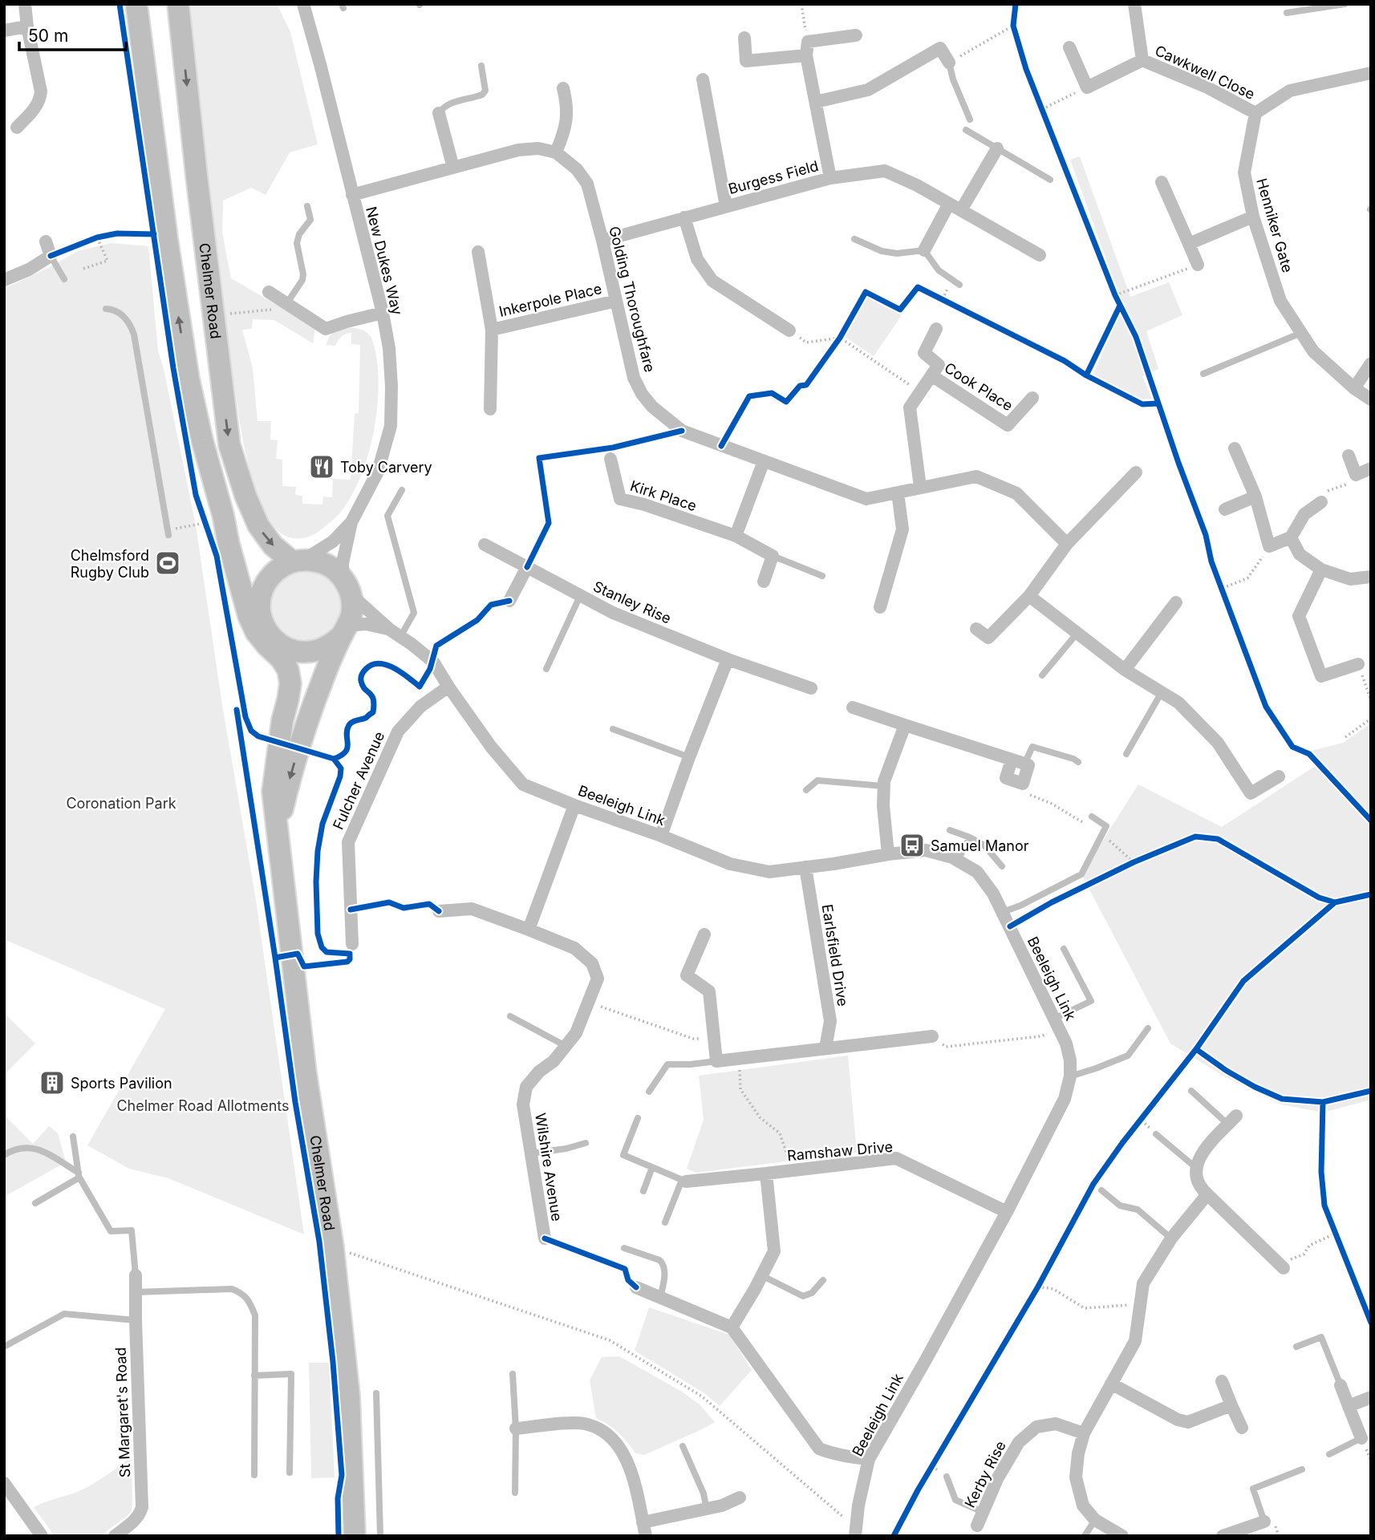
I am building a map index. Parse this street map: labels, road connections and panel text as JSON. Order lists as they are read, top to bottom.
{
  "streets": {
    "main road": ["Chelmer Road"],
    "street": [
      "Cawkwell Close",
      "Burgess Field",
      "Henniker Gate",
      "New Dukes Way",
      "Golding Thoroughfare",
      "Inkerpole Place",
      "Cook Place",
      "Kirk Place",
      "Stanley Rise",
      "Fulcher Avenue",
      "Beeleigh Link",
      "Earlsfield Drive",
      "Ramshaw Drive",
      "Wilshire Avenue",
      "St Margaret's Road",
      "Kerby Rise"
    ]
  },
  "crossings": [
    ["Cawkwell Close", "Henniker Gate"],
    ["Burgess Field", "Golding Thoroughfare"],
    ["New Dukes Way", "Chelmer Road"],
    ["New Dukes Way", "Beeleigh Link"],
    ["Chelmer Road", "Beeleigh Link"],
    ["Golding Thoroughfare", "Inkerpole Place"],
    ["Golding Thoroughfare", "Cook Place"],
    ["Fulcher Avenue", "Beeleigh Link"],
    ["Beeleigh Link", "Earlsfield Drive"],
    ["Beeleigh Link", "Ramshaw Drive"]
  ],
  "parks": ["Coronation Park", "Chelmer Road Allotments"],
  "places": {
    "restaurant": ["Toby Carvery"],
    "sports": ["Chelmsford Rugby Club"],
    "bus stop": ["Samuel Manor"],
    "building": ["Sports Pavilion"]
  },
  "scale_bar": "50 m"
}
